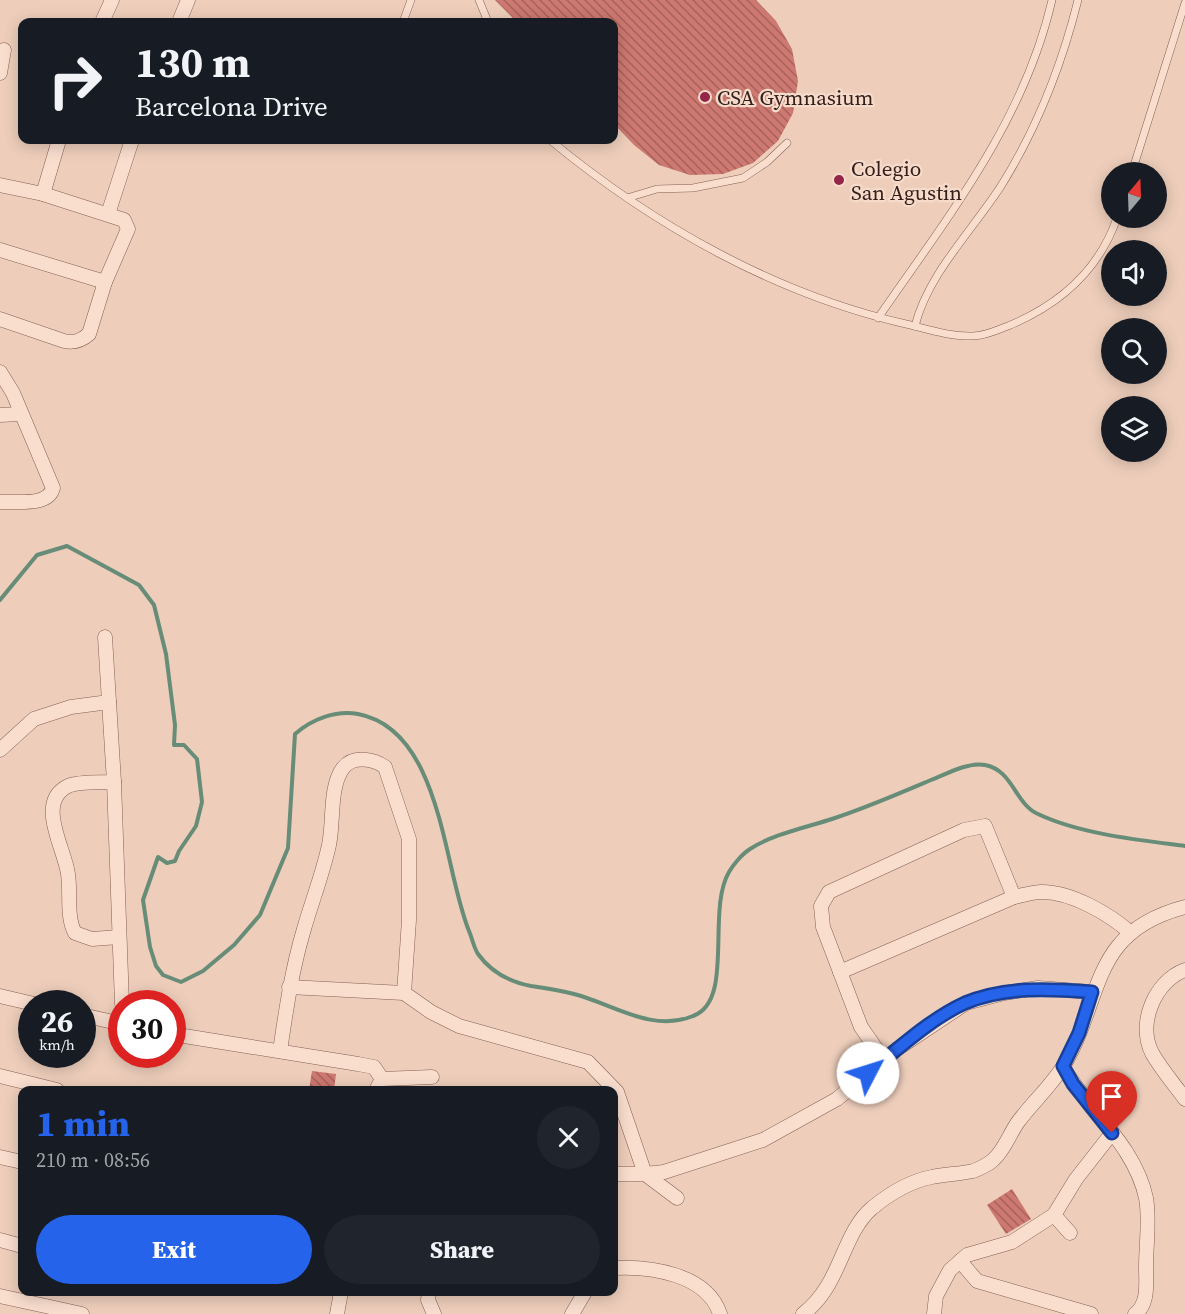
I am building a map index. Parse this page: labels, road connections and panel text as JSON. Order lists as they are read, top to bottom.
{
  "places": ["CSA Gymnasium", "Colegio San Agustin"],
  "north": "top",
  "page": {
    "turn": ["130 m", "Barcelona Drive"],
    "speed": "26 km/h",
    "limit": "30",
    "heading": ["1 min", "210 m · 08:56"],
    "buttons": ["Exit", "Share"]
  }
}
